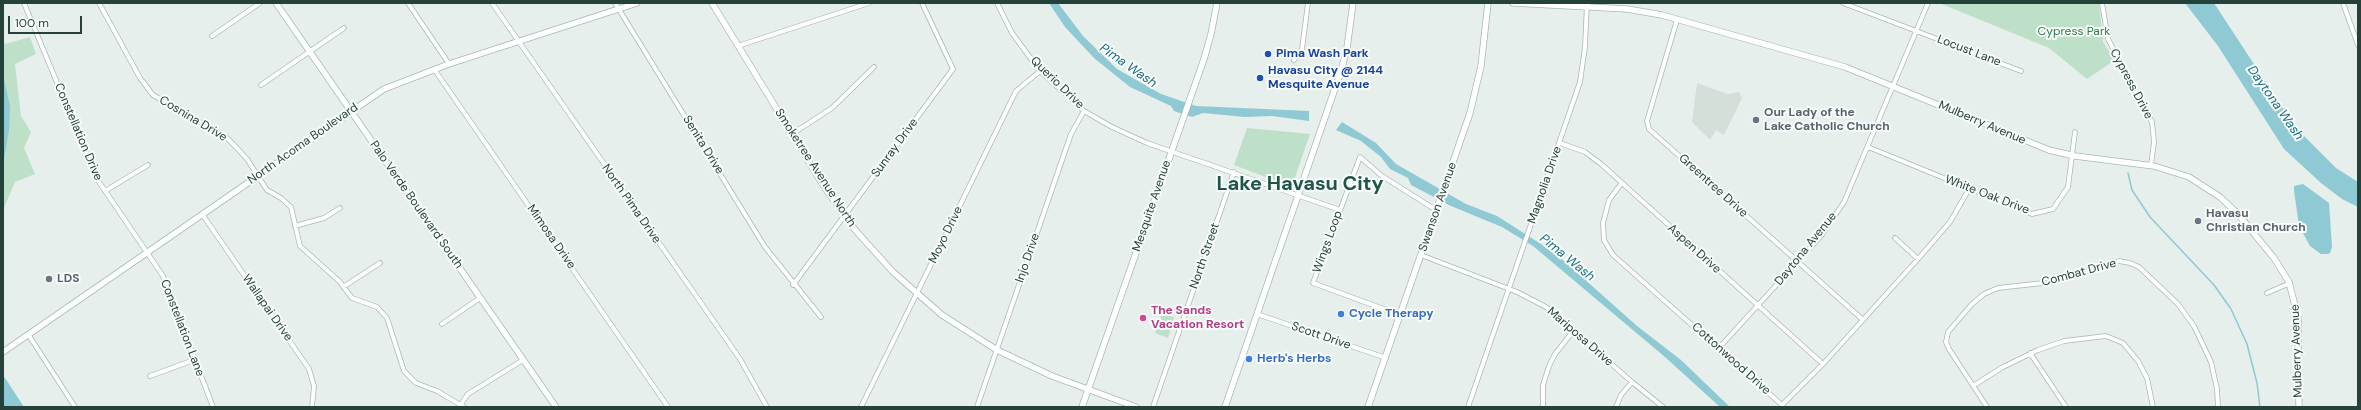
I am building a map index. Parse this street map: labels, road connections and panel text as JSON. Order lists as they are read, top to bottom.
{
  "streets": {
    "street": [
      "Locust Lane",
      "Querio Drive",
      "Cypress Drive",
      "Cosnina Drive",
      "Mulberry Avenue",
      "Constellation Drive",
      "North Acoma Boulevard",
      "Senita Drive",
      "Sunray Drive",
      "Smoketree Avenue North",
      "Magnolia Drive",
      "Greentree Drive",
      "White Oak Drive",
      "North Pima Drive",
      "Palo Verde Boulevard South",
      "Mesquite Avenue",
      "Swanson Avenue",
      "Moyo Drive",
      "Mimosa Drive",
      "Wings Loop",
      "Aspen Drive",
      "Daytona Avenue",
      "North Street",
      "Injo Drive",
      "Combat Drive",
      "Wallapai Drive",
      "Constellation Lane",
      "Scott Drive",
      "Mariposa Drive",
      "Cottonwood Drive"
    ]
  },
  "crossings": [
    ["Locust Lane", "Daytona Avenue"],
    ["Querio Drive", "Mesquite Avenue"],
    ["Querio Drive", "Moyo Drive"],
    ["Querio Drive", "Wings Loop"],
    ["Querio Drive", "North Street"],
    ["Querio Drive", "Injo Drive"],
    ["Cypress Drive", "Mulberry Avenue"],
    ["Cosnina Drive", "North Acoma Boulevard"],
    ["Mulberry Avenue", "Magnolia Drive"],
    ["Mulberry Avenue", "Greentree Drive"],
    ["Mulberry Avenue", "White Oak Drive"],
    ["Mulberry Avenue", "Daytona Avenue"],
    ["Constellation Drive", "North Acoma Boulevard"],
    ["Constellation Drive", "Constellation Lane"],
    ["North Acoma Boulevard", "Senita Drive"],
    ["North Acoma Boulevard", "North Pima Drive"],
    ["North Acoma Boulevard", "Palo Verde Boulevard South"],
    ["North Acoma Boulevard", "Mimosa Drive"],
    ["North Acoma Boulevard", "Wallapai Drive"],
    ["North Acoma Boulevard", "Constellation Lane"],
    ["Senita Drive", "Sunray Drive"],
    ["Sunray Drive", "Smoketree Avenue North"],
    ["Smoketree Avenue North", "Mesquite Avenue"],
    ["Smoketree Avenue North", "Moyo Drive"],
    ["Smoketree Avenue North", "Injo Drive"],
    ["Magnolia Drive", "Aspen Drive"],
    ["Magnolia Drive", "Mariposa Drive"],
    ["Greentree Drive", "Daytona Avenue"],
    ["Greentree Drive", "Cottonwood Drive"],
    ["White Oak Drive", "Daytona Avenue"],
    ["White Oak Drive", "Cottonwood Drive"],
    ["Swanson Avenue", "Wings Loop"],
    ["Swanson Avenue", "Scott Drive"],
    ["Swanson Avenue", "Mariposa Drive"],
    ["Aspen Drive", "Daytona Avenue"],
    ["Aspen Drive", "Cottonwood Drive"],
    ["Daytona Avenue", "Cottonwood Drive"]
  ],
  "districts": ["Lake Havasu City"],
  "water": ["Pima Wash", "Daytona Wash"],
  "parks": ["Cypress Park"],
  "places": [
    "Pima Wash Park",
    "Havasu City @ 2144 Mesquite Avenue",
    "Our Lady of the Lake Catholic Church",
    "Havasu Christian Church",
    "LDS",
    "Cycle Therapy",
    "The Sands Vacation Resort",
    "Herb's Herbs"
  ],
  "scale_bar": "100 m"
}
